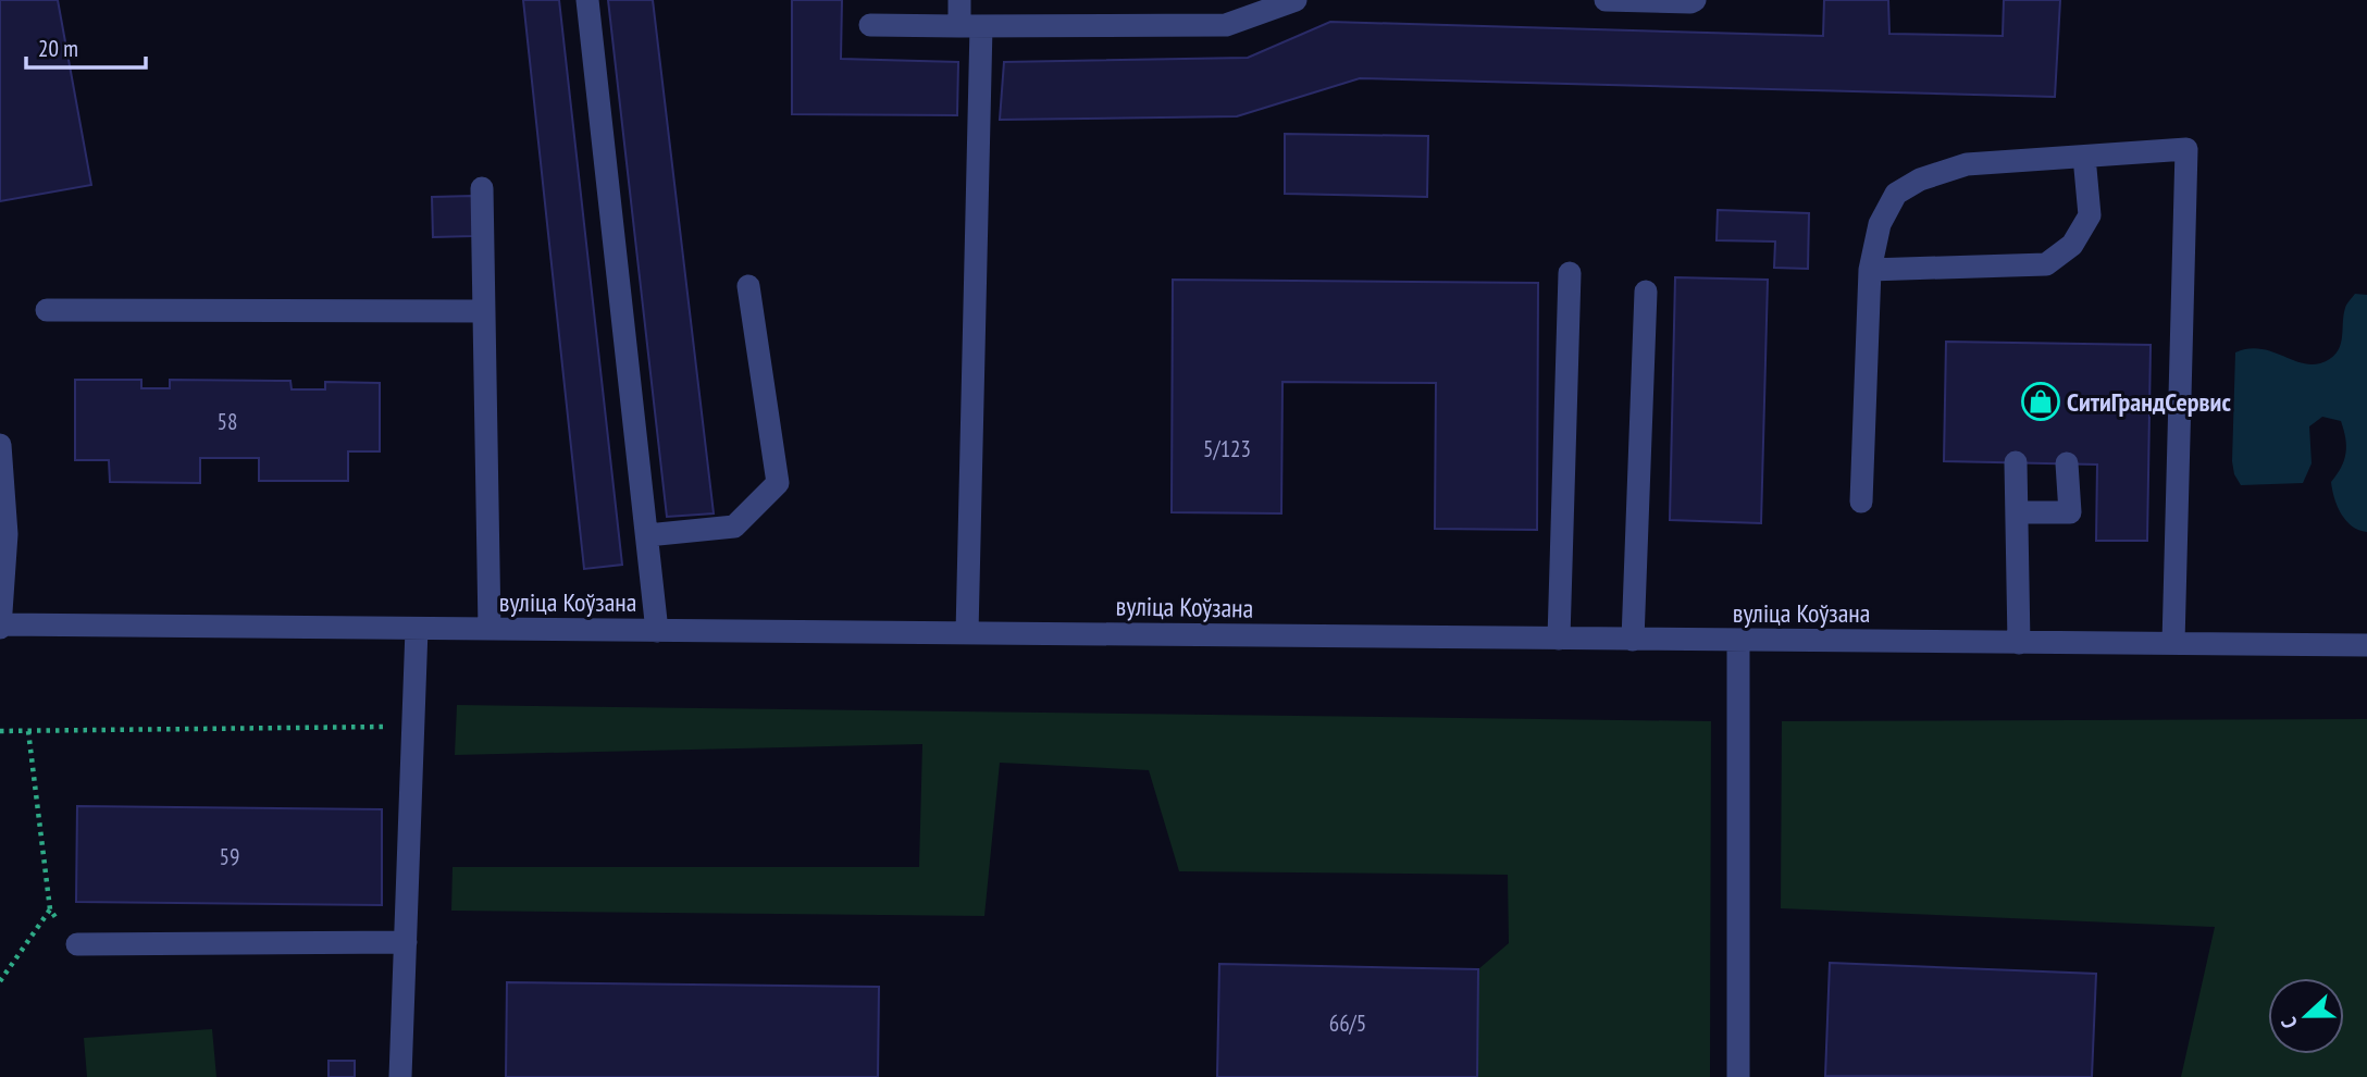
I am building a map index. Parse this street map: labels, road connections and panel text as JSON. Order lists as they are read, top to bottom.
{
  "streets": {
    "street": ["вуліца Коўзана"]
  },
  "places": {
    "shop": ["СитиГрандСервис"]
  },
  "house_numbers": [
    "58",
    "5/123",
    "59",
    "66/5"
  ],
  "scale_bar": "20 m",
  "north": "left"
}
